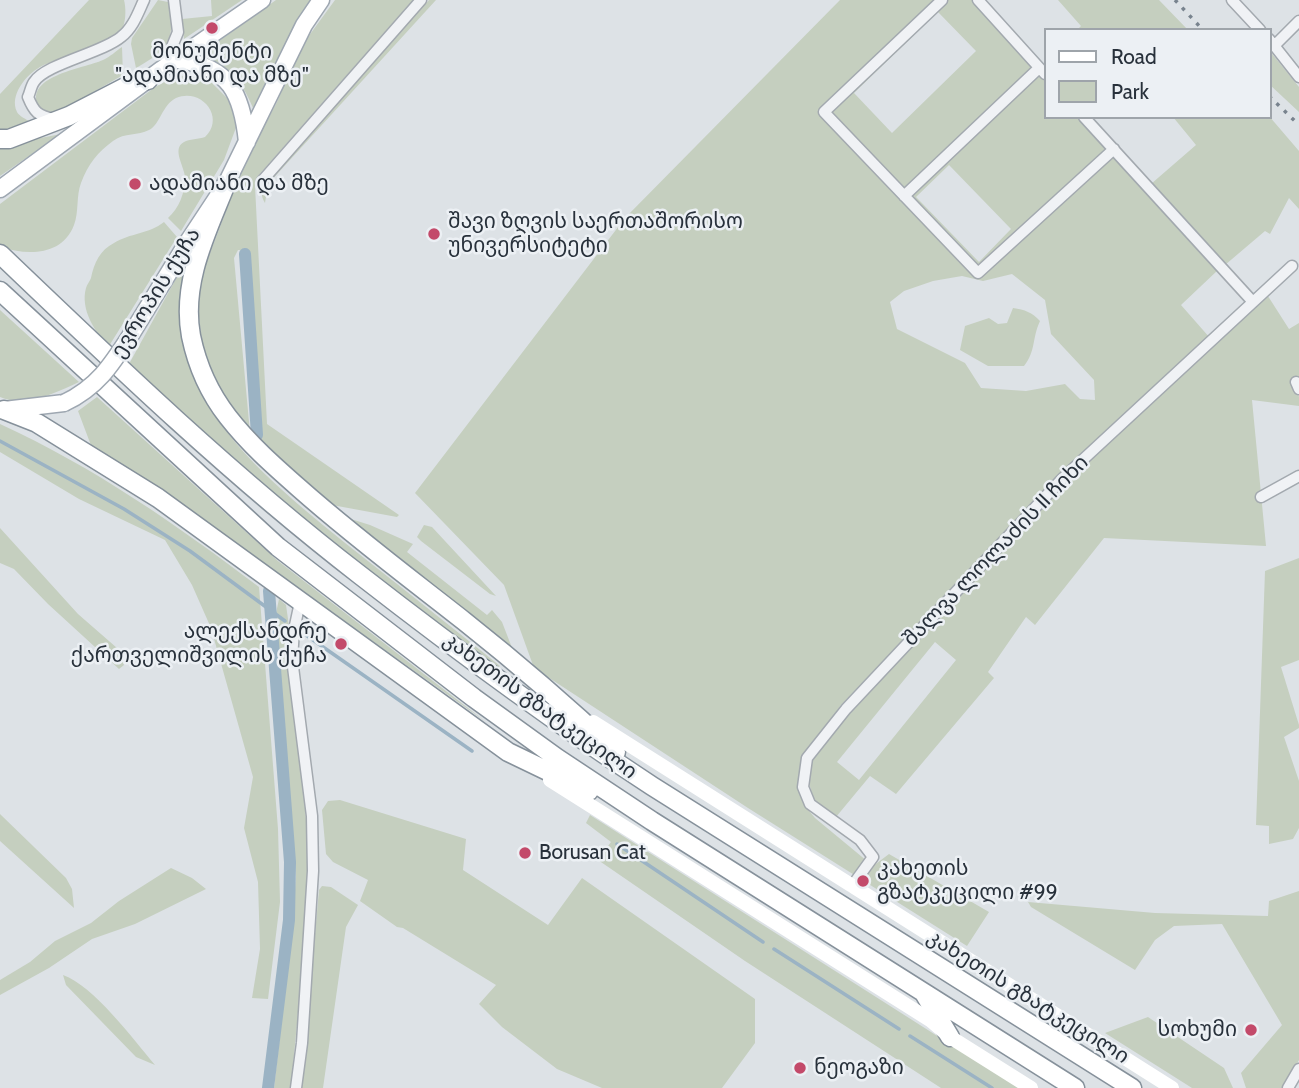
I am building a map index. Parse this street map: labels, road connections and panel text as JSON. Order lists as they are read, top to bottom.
{
  "streets": {
    "highway": ["კახეთის გზატკეცილი"],
    "main road": ["ევროპის ქუჩა"],
    "street": ["შალვა ლოლაძის II ჩიხი"]
  },
  "crossings": [
    ["შალვა ლოლაძის II ჩიხი", "კახეთის გზატკეცილი"]
  ],
  "places": [
    "მონუმენტი \"ადამიანი და მზე\"",
    "ადამიანი და მზე",
    "შავი ზღვის საერთაშორისო უნივერსიტეტი",
    "ალექსანდრე ქართველიშვილის ქუჩა",
    "Borusan Cat",
    "კახეთის გზატკეცილი #99",
    "სოხუმი",
    "ნეოგაზი"
  ],
  "legend": ["Road", "Park"]
}
